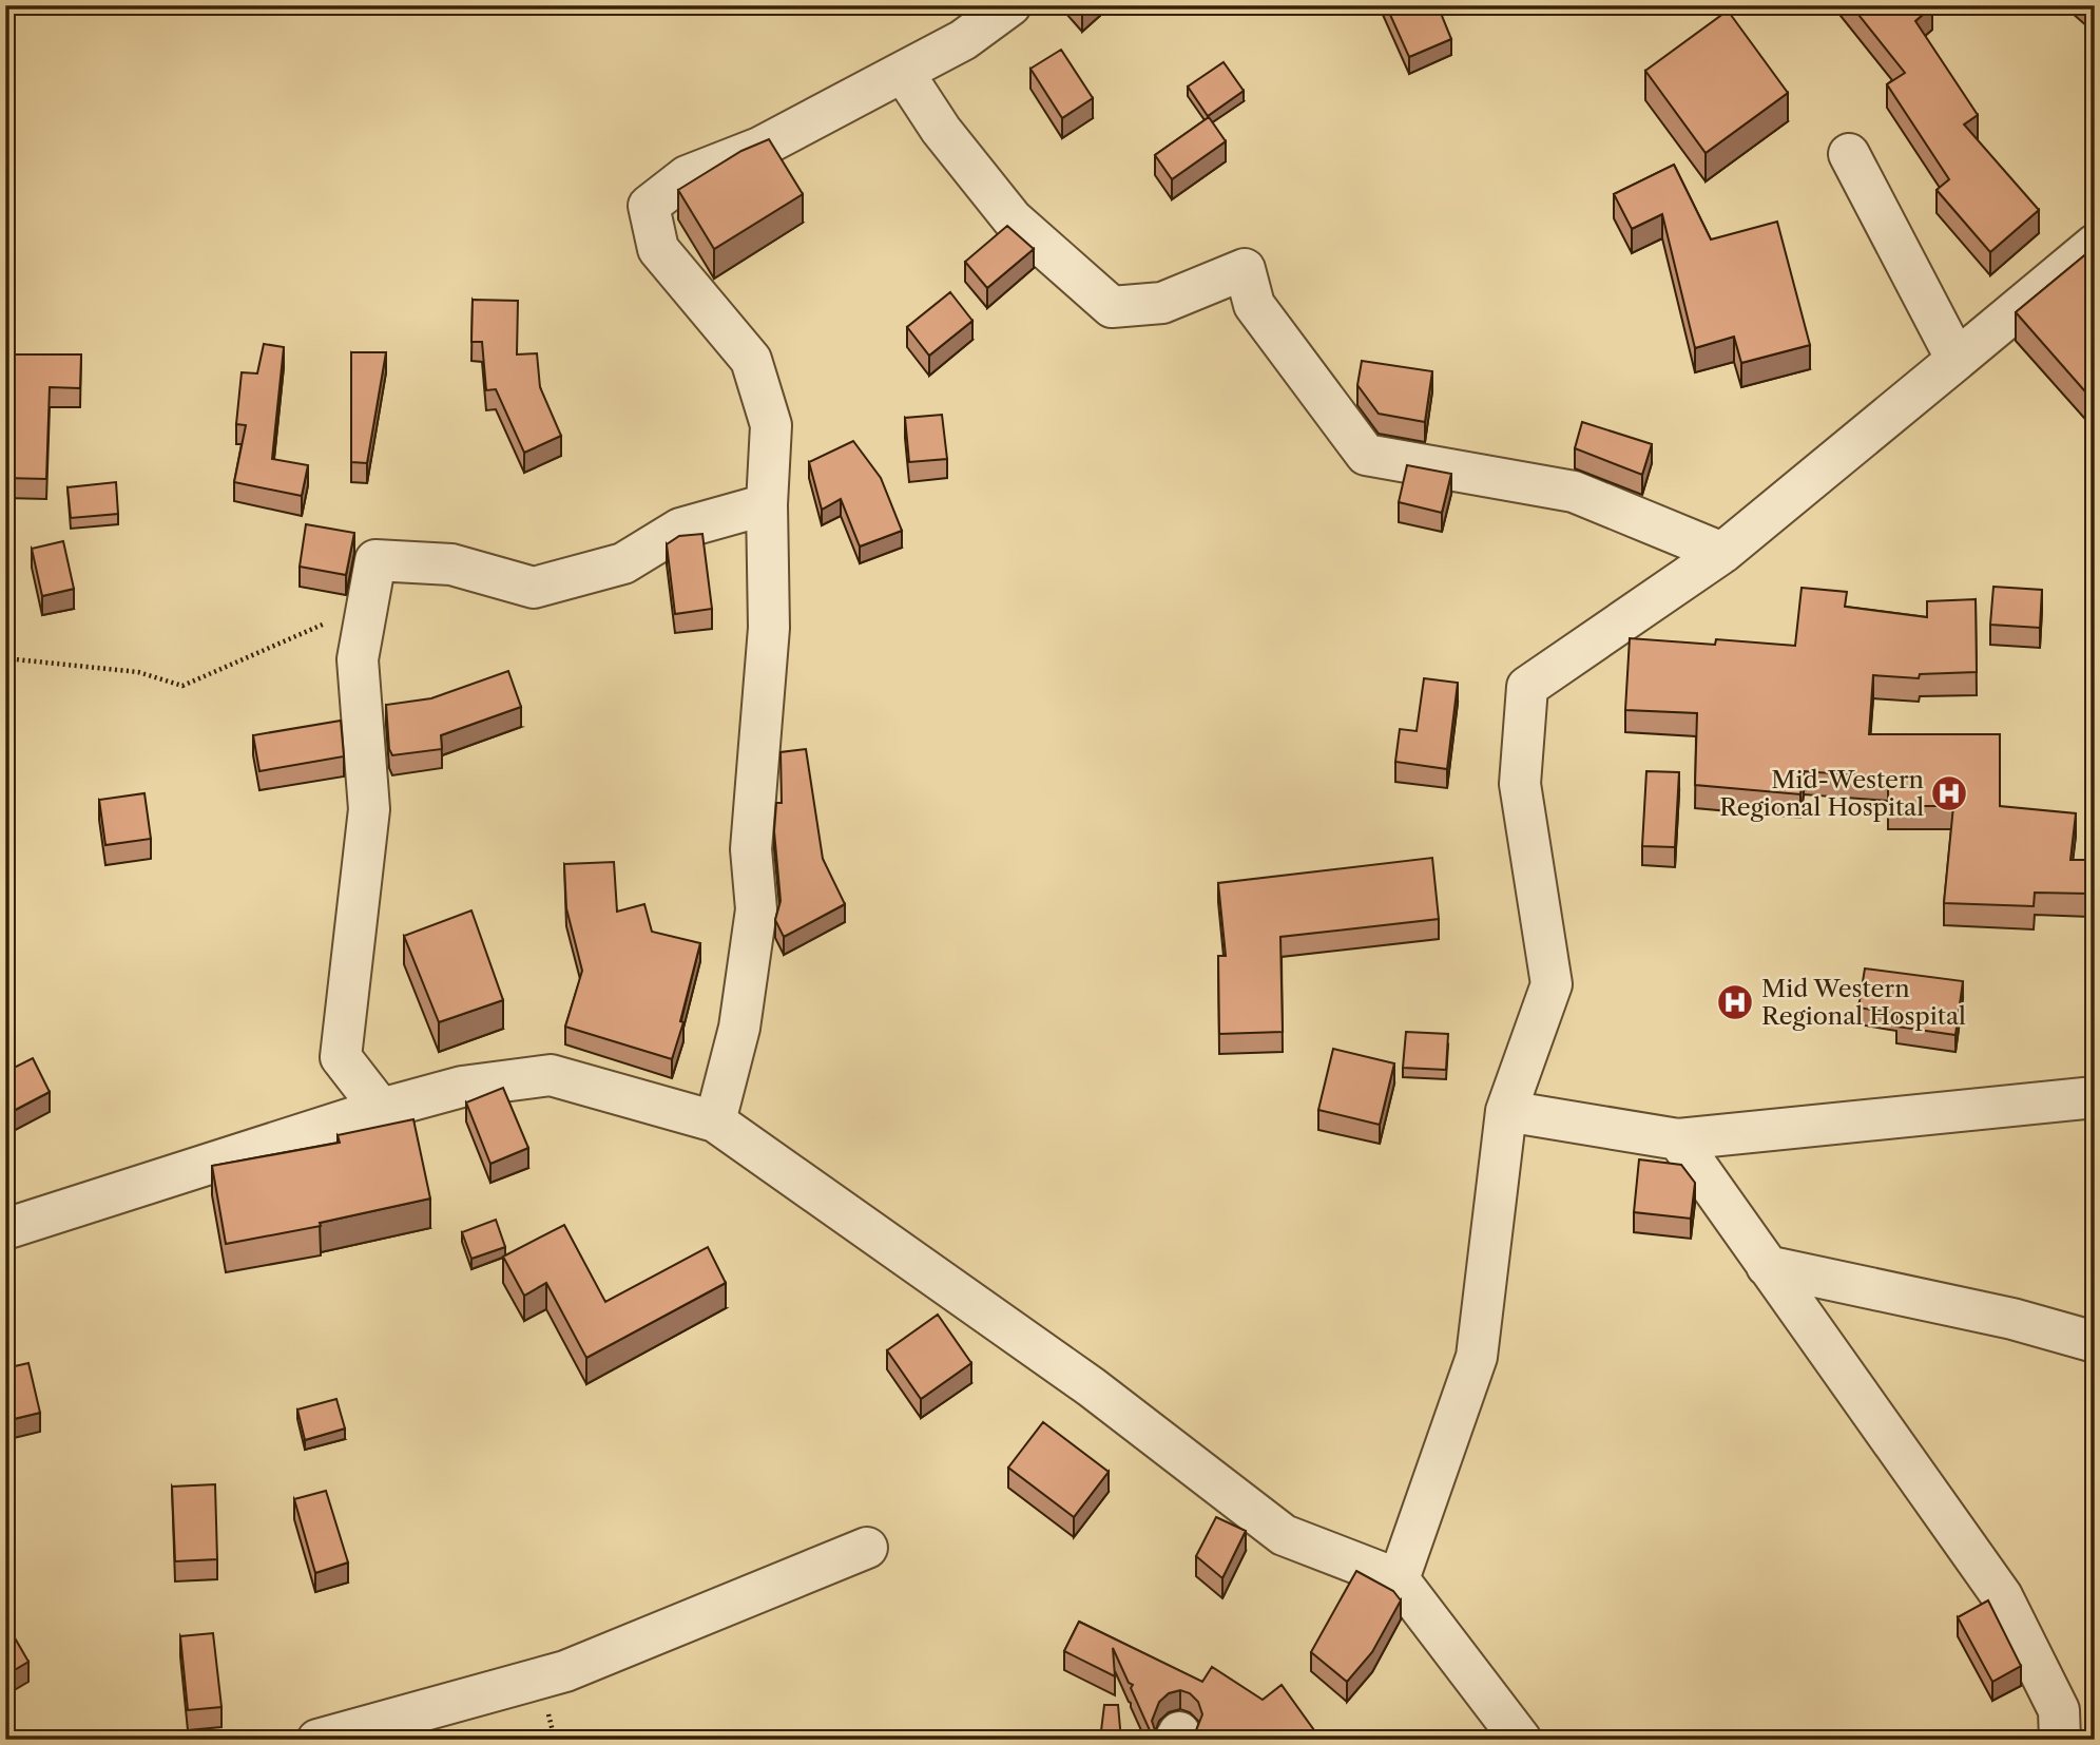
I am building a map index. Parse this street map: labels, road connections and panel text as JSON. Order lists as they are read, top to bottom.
{
  "places": {
    "hospital": ["Mid-Western Regional Hospital", "Mid Western Regional Hospital"]
  }
}
